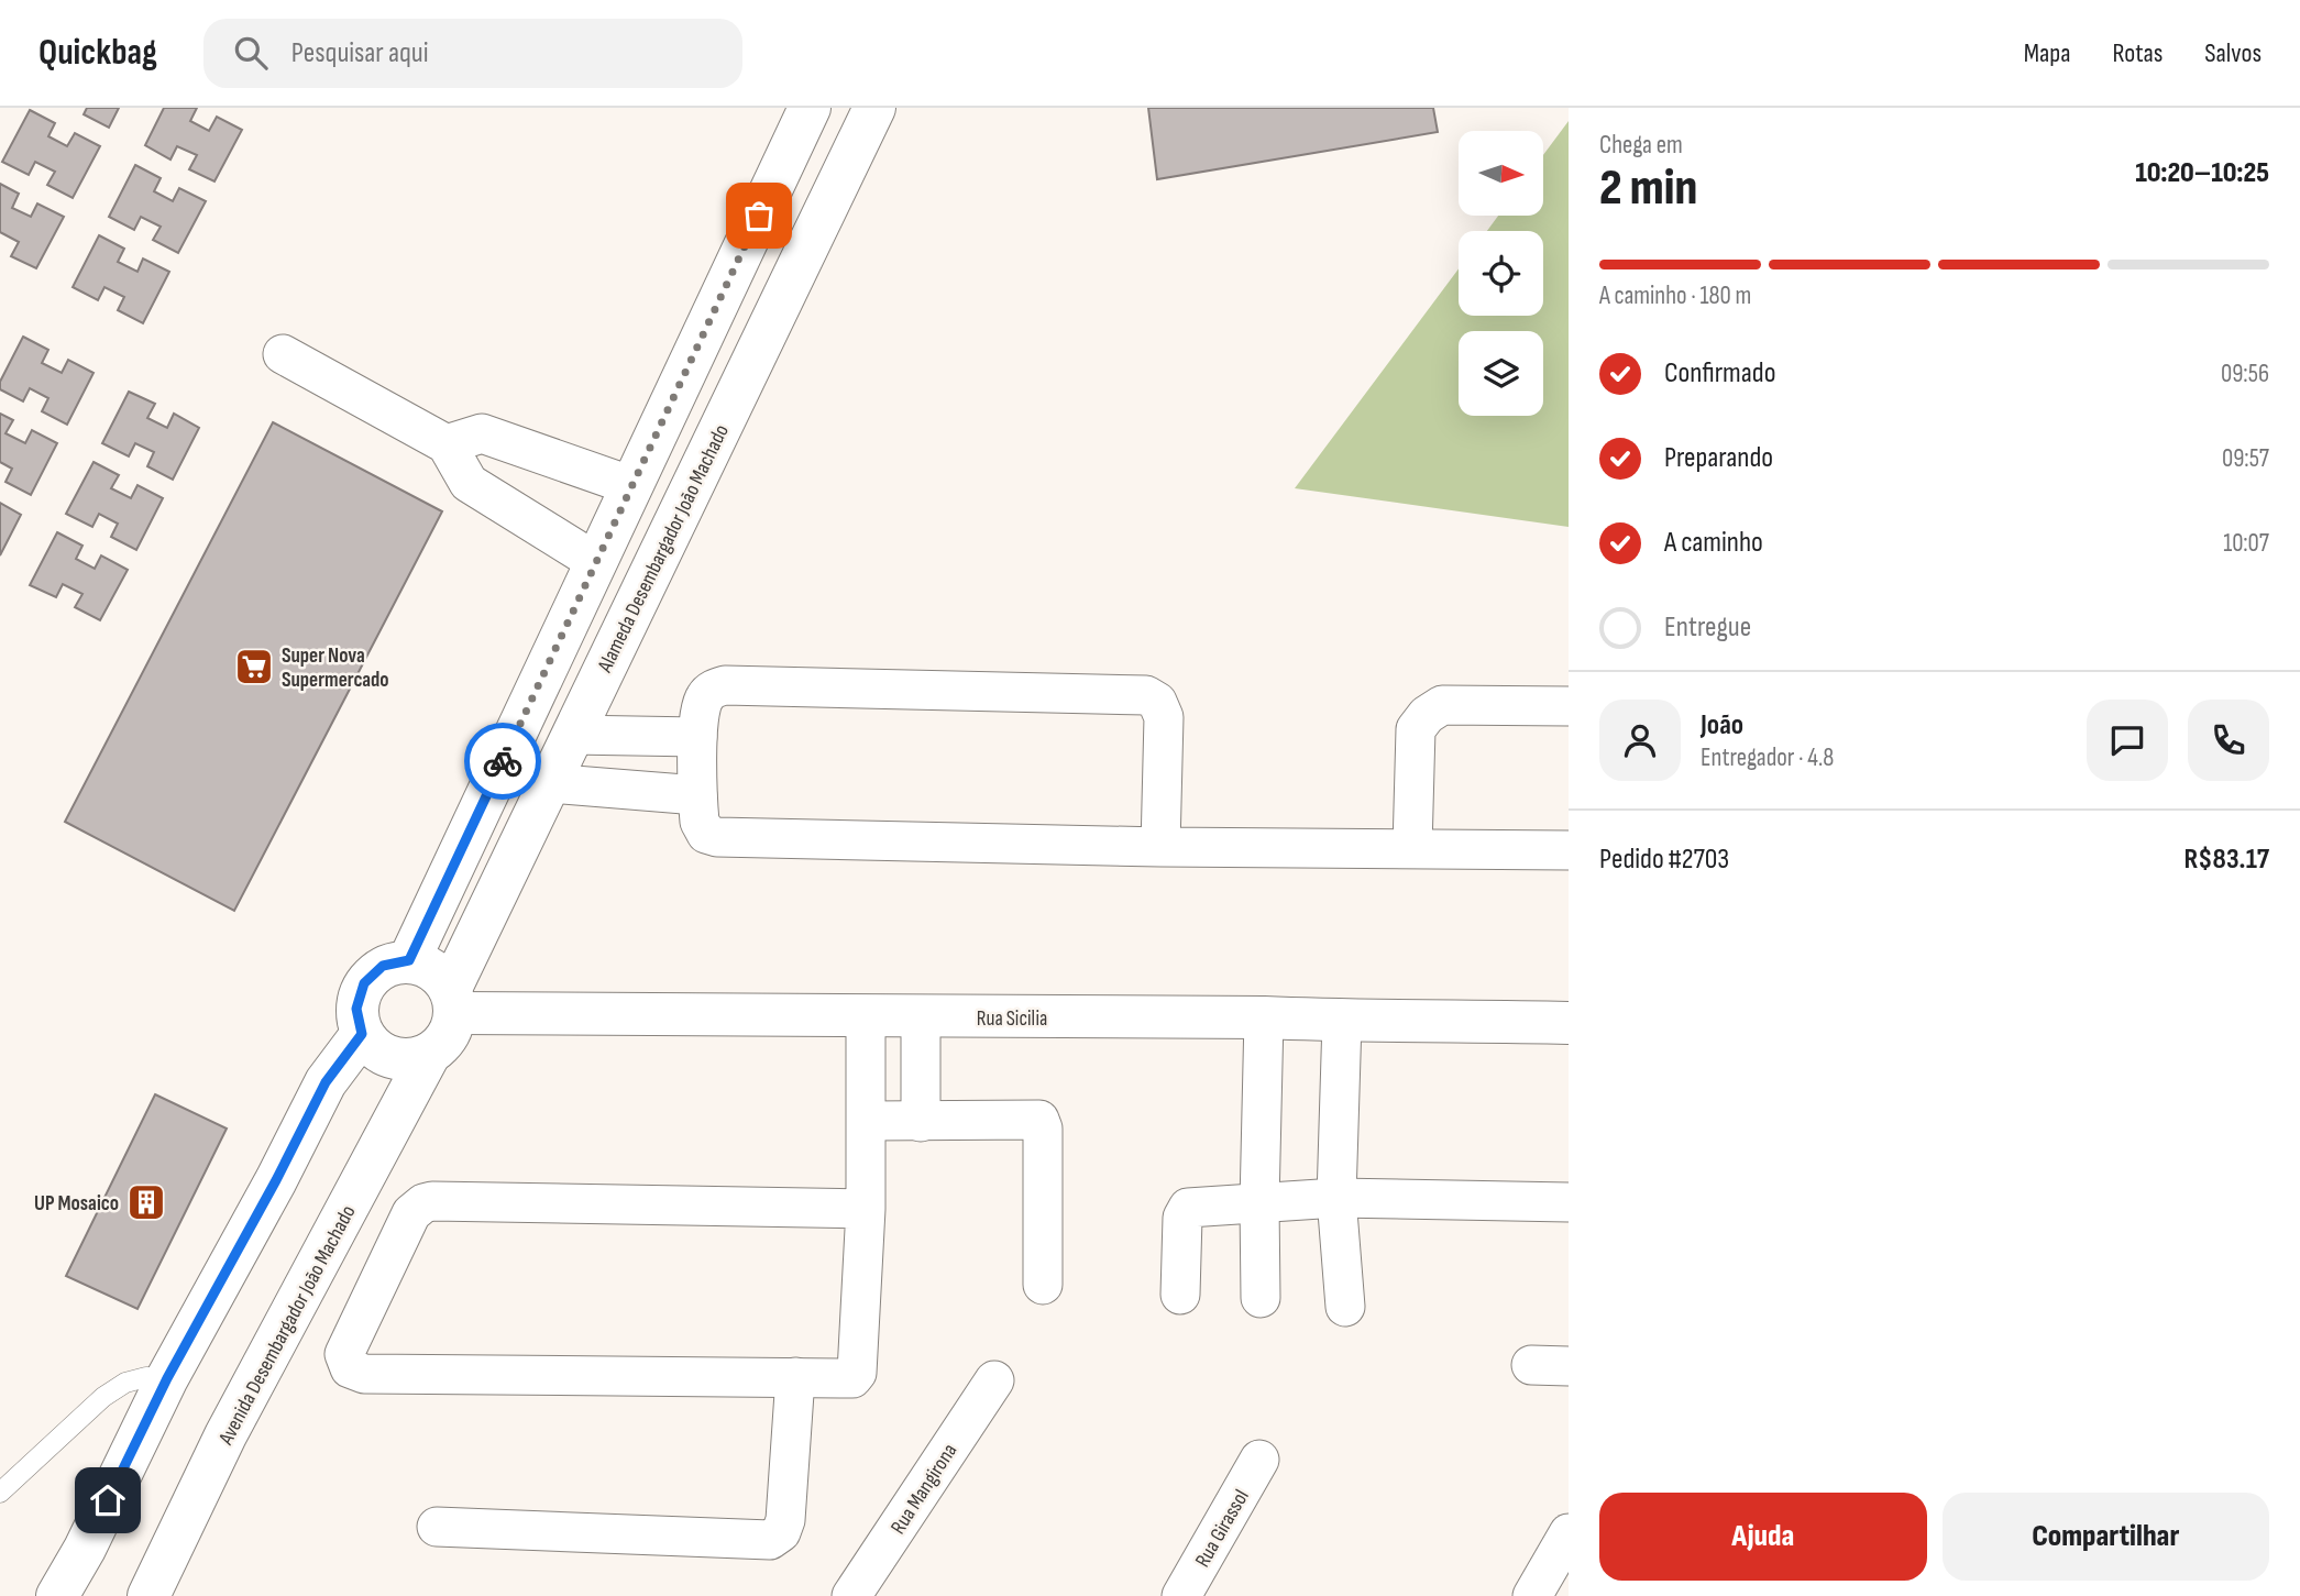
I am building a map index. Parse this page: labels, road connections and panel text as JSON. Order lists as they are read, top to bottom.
{
  "streets": {
    "street": [
      "Alameda Desembargador João Machado",
      "Rua Sicilia",
      "Avenida Desembargador João Machado",
      "Rua Mangirona",
      "Rua Girassol"
    ]
  },
  "crossings": [
    ["Alameda Desembargador João Machado", "Rua Sicilia"],
    ["Alameda Desembargador João Machado", "Avenida Desembargador João Machado"],
    ["Rua Sicilia", "Avenida Desembargador João Machado"]
  ],
  "places": {
    "supermarket": ["Super Nova Supermercado"],
    "building": ["UP Mosaico"]
  },
  "north": "right",
  "page": {
    "header": "Quickbag",
    "search": "Pesquisar aqui",
    "nav": ["Mapa", "Rotas", "Salvos"],
    "heading": ["2 min", "Chega em", "10:20–10:25"],
    "panel": [
      "João",
      "Entregador · 4.8",
      "Pedido #2703",
      "R$83.17"
    ],
    "bar": "A caminho · 180 m",
    "list": [
      ["Confirmado", "09:56"],
      ["Preparando", "09:57"],
      ["A caminho", "10:07"],
      "Entregue"
    ],
    "buttons": ["Ajuda", "Compartilhar"]
  }
}
